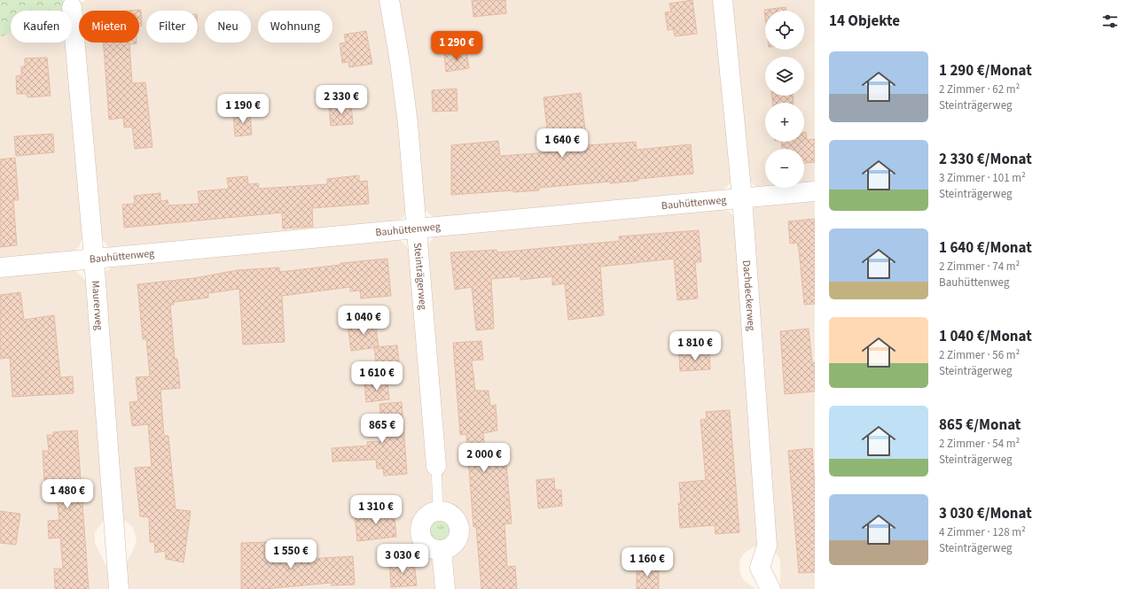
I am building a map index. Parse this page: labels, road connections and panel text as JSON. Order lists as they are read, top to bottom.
{
  "streets": {
    "street": [
      "Bauhüttenweg",
      "Steinträgerweg",
      "Dachdeckerweg",
      "Maurerweg"
    ]
  },
  "crossings": [
    ["Bauhüttenweg", "Steinträgerweg"],
    ["Bauhüttenweg", "Dachdeckerweg"],
    ["Bauhüttenweg", "Maurerweg"]
  ],
  "page": {
    "heading": "14 Objekte",
    "map_buttons": ["+", "−"],
    "chip": [
      "Kaufen",
      "Mieten",
      "Filter",
      "Neu",
      "Wohnung"
    ],
    "price": [
      "1 290 €",
      "2 330 €",
      "1 190 €",
      "1 640 €",
      "1 040 €",
      "1 810 €",
      "1 610 €",
      "865 €",
      "2 000 €",
      "1 480 €",
      "1 310 €",
      "1 550 €",
      "3 030 €",
      "1 160 €"
    ],
    "list": [
      {
        "name": "1 290 €/Monat",
        "note": "2 Zimmer · 62 m² · Steinträgerweg"
      },
      {
        "name": "2 330 €/Monat",
        "note": "3 Zimmer · 101 m² · Steinträgerweg"
      },
      {
        "name": "1 640 €/Monat",
        "note": "2 Zimmer · 74 m² · Bauhüttenweg"
      },
      {
        "name": "1 040 €/Monat",
        "note": "2 Zimmer · 56 m² · Steinträgerweg"
      },
      {
        "name": "865 €/Monat",
        "note": "2 Zimmer · 54 m² · Steinträgerweg"
      },
      {
        "name": "3 030 €/Monat",
        "note": "4 Zimmer · 128 m² · Steinträgerweg"
      }
    ]
  }
}
